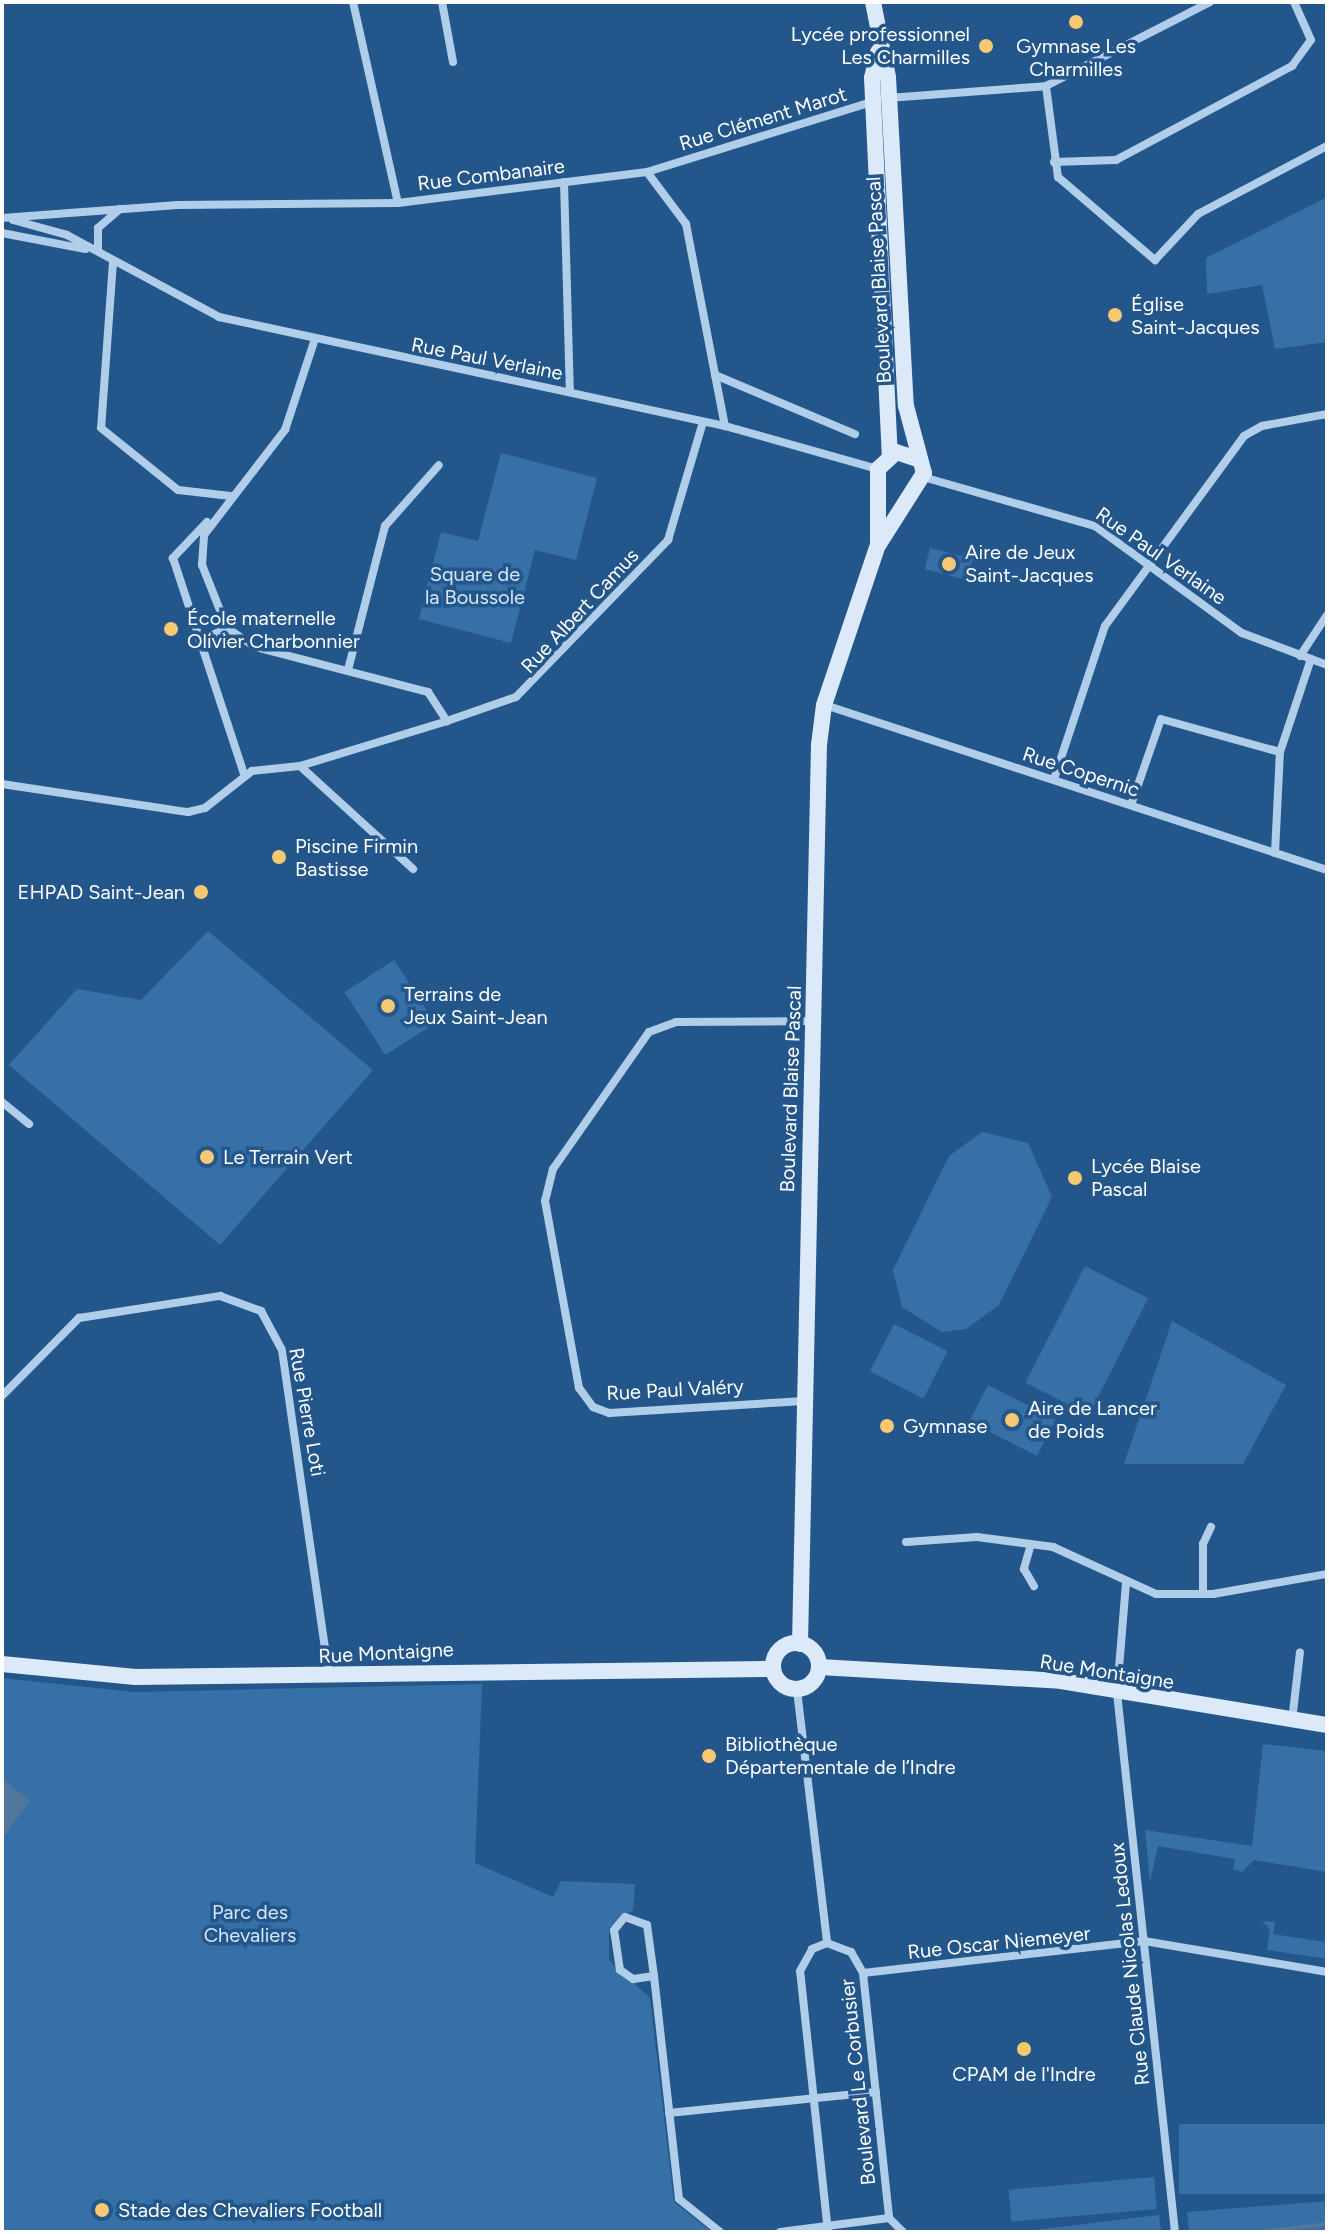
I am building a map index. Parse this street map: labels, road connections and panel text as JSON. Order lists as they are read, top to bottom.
{
  "streets": {
    "street": [
      "Rue Clément Marot",
      "Rue Combanaire",
      "Boulevard Blaise Pascal",
      "Rue Paul Verlaine",
      "Rue Albert Camus",
      "Rue Copernic",
      "Rue Paul Valéry",
      "Rue Pierre Loti",
      "Rue Montaigne",
      "Rue Oscar Niemeyer",
      "Rue Claude Nicolas Ledoux",
      "Boulevard Le Corbusier"
    ]
  },
  "crossings": [
    ["Rue Clément Marot", "Rue Combanaire"],
    ["Rue Clément Marot", "Boulevard Blaise Pascal"],
    ["Rue Combanaire", "Rue Paul Verlaine"],
    ["Boulevard Blaise Pascal", "Rue Paul Verlaine"],
    ["Boulevard Blaise Pascal", "Rue Copernic"],
    ["Boulevard Blaise Pascal", "Rue Paul Valéry"],
    ["Boulevard Blaise Pascal", "Rue Montaigne"],
    ["Rue Paul Verlaine", "Rue Albert Camus"],
    ["Rue Pierre Loti", "Rue Montaigne"],
    ["Rue Montaigne", "Rue Claude Nicolas Ledoux"],
    ["Rue Oscar Niemeyer", "Rue Claude Nicolas Ledoux"],
    ["Rue Oscar Niemeyer", "Boulevard Le Corbusier"]
  ],
  "parks": ["Square de la Boussole", "Parc des Chevaliers"],
  "places": [
    "Gymnase Les Charmilles",
    "Lycée professionnel Les Charmilles",
    "Église Saint-Jacques",
    "Aire de Jeux Saint-Jacques",
    "École maternelle Olivier Charbonnier",
    "Piscine Firmin Bastisse",
    "EHPAD Saint-Jean",
    "Terrains de Jeux Saint-Jean",
    "Le Terrain Vert",
    "Lycée Blaise Pascal",
    "Aire de Lancer de Poids",
    "Gymnase",
    "Bibliothèque Départementale de l’Indre",
    "CPAM de l'Indre",
    "Stade des Chevaliers Football"
  ]
}
